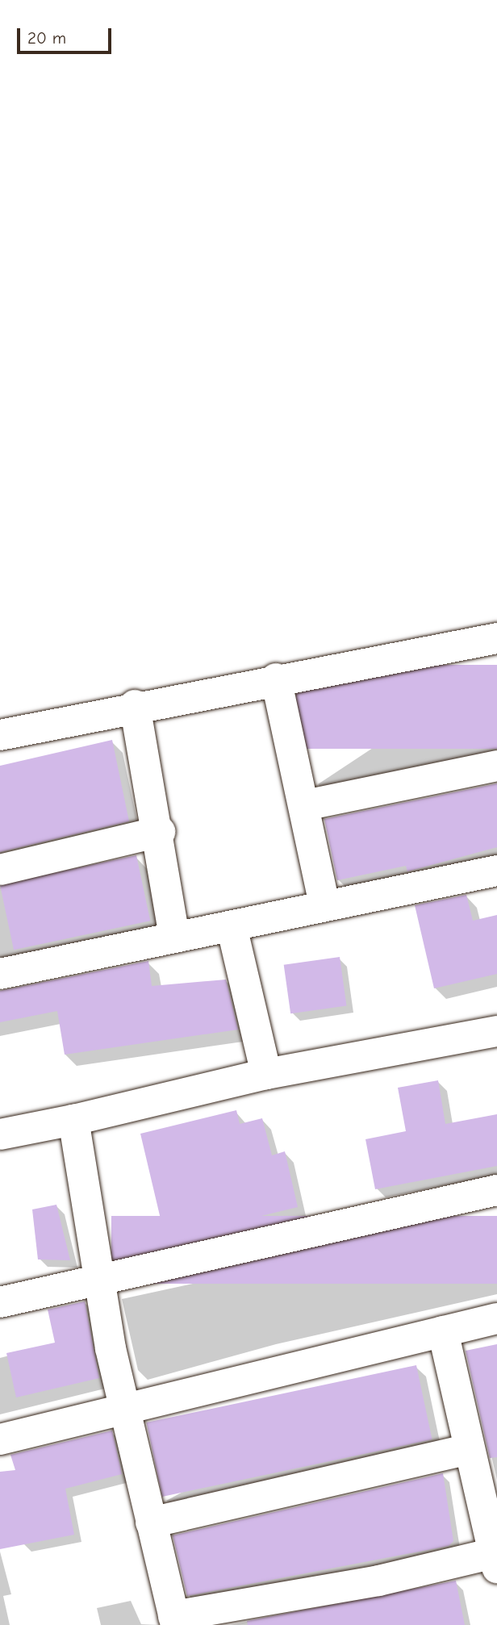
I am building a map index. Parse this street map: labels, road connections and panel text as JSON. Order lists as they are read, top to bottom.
{
  "scale_bar": "20 m"
}
